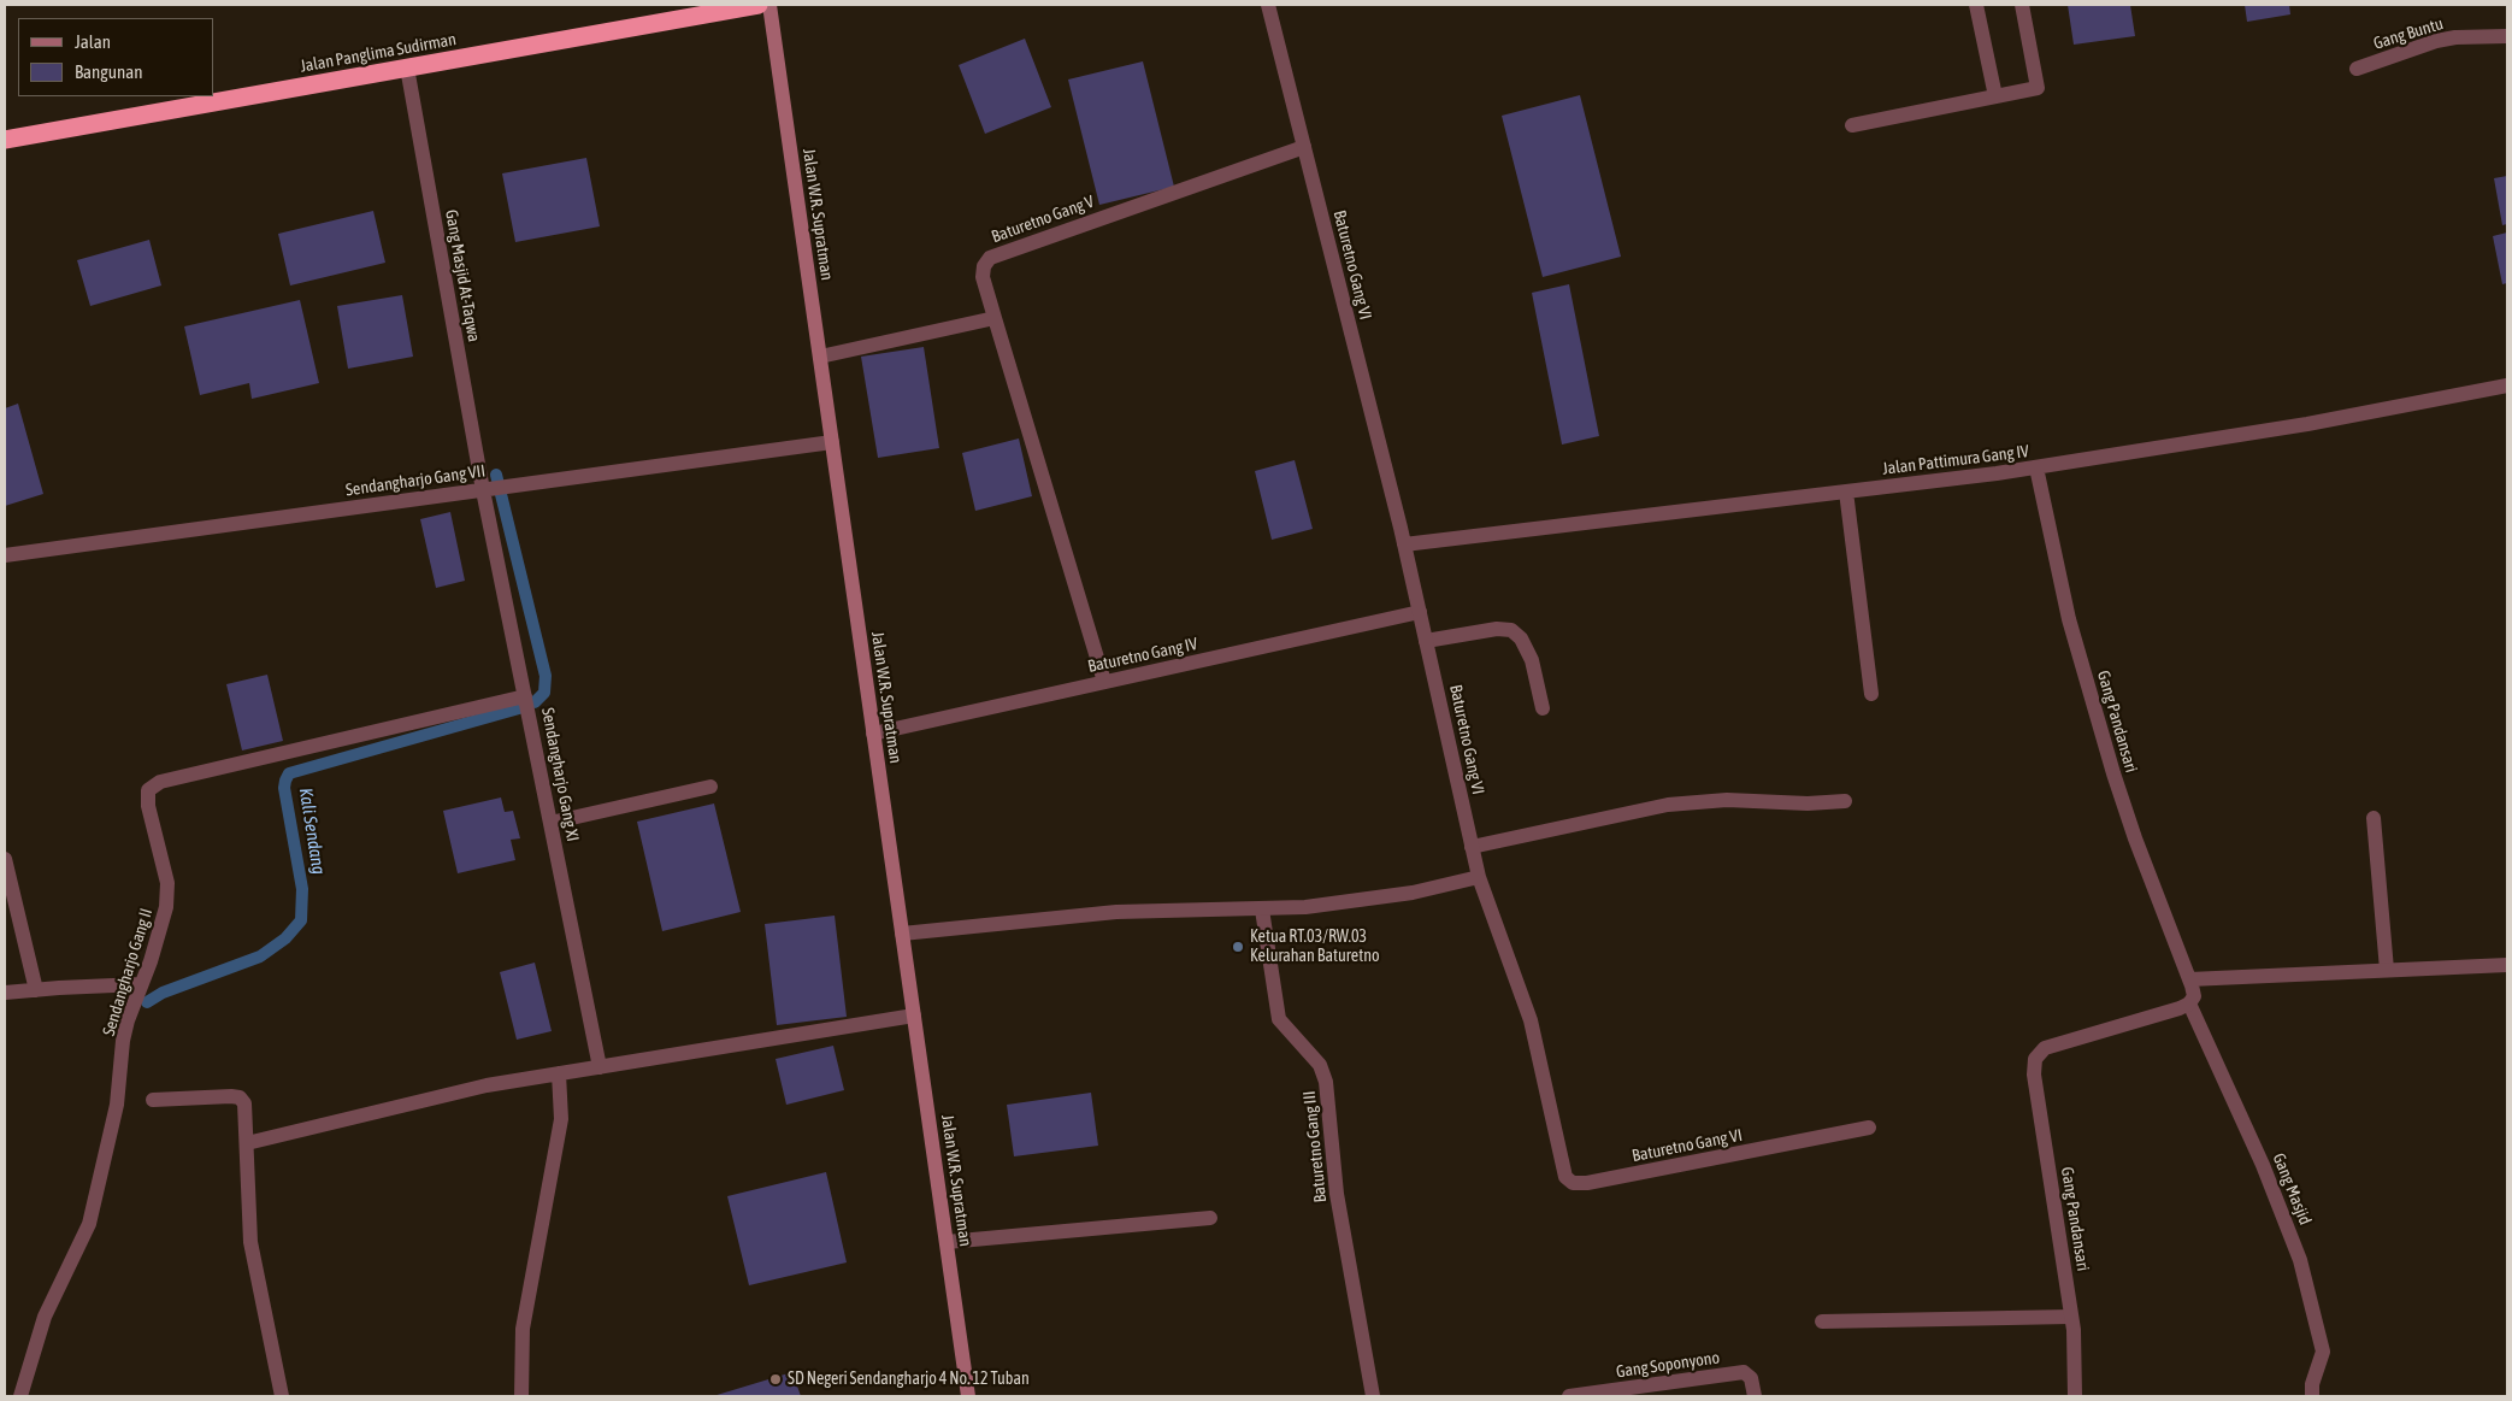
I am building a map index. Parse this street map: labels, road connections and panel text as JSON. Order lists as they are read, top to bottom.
{
  "streets": {
    "highway": ["Jalan Panglima Sudirman"],
    "street": [
      "Gang Buntu",
      "Jalan W.R. Supratman",
      "Baturetno Gang V",
      "Baturetno Gang VI",
      "Gang Masjid At-Taqwa",
      "Jalan Pattimura Gang IV",
      "Sendangharjo Gang VII",
      "Baturetno Gang IV",
      "Gang Pandansari",
      "Sendangharjo Gang XI",
      "Sendangharjo Gang II",
      "Baturetno Gang III",
      "Gang Masjid",
      "Gang Soponyono"
    ]
  },
  "crossings": [
    ["Jalan Panglima Sudirman", "Gang Masjid At-Taqwa"],
    ["Jalan W.R. Supratman", "Sendangharjo Gang VII"],
    ["Jalan W.R. Supratman", "Baturetno Gang IV"],
    ["Baturetno Gang V", "Baturetno Gang VI"],
    ["Baturetno Gang VI", "Jalan Pattimura Gang IV"],
    ["Baturetno Gang VI", "Baturetno Gang IV"],
    ["Gang Masjid At-Taqwa", "Sendangharjo Gang VII"],
    ["Gang Masjid At-Taqwa", "Sendangharjo Gang XI"],
    ["Jalan Pattimura Gang IV", "Gang Pandansari"],
    ["Sendangharjo Gang VII", "Sendangharjo Gang XI"],
    ["Gang Pandansari", "Gang Masjid"],
    ["Sendangharjo Gang XI", "Sendangharjo Gang II"]
  ],
  "water": ["Kali Sendang"],
  "places": ["Ketua RT.03/RW.03 Kelurahan Baturetno", "SD Negeri Sendangharjo 4 No. 12 Tuban"],
  "legend": ["Jalan", "Bangunan"]
}
